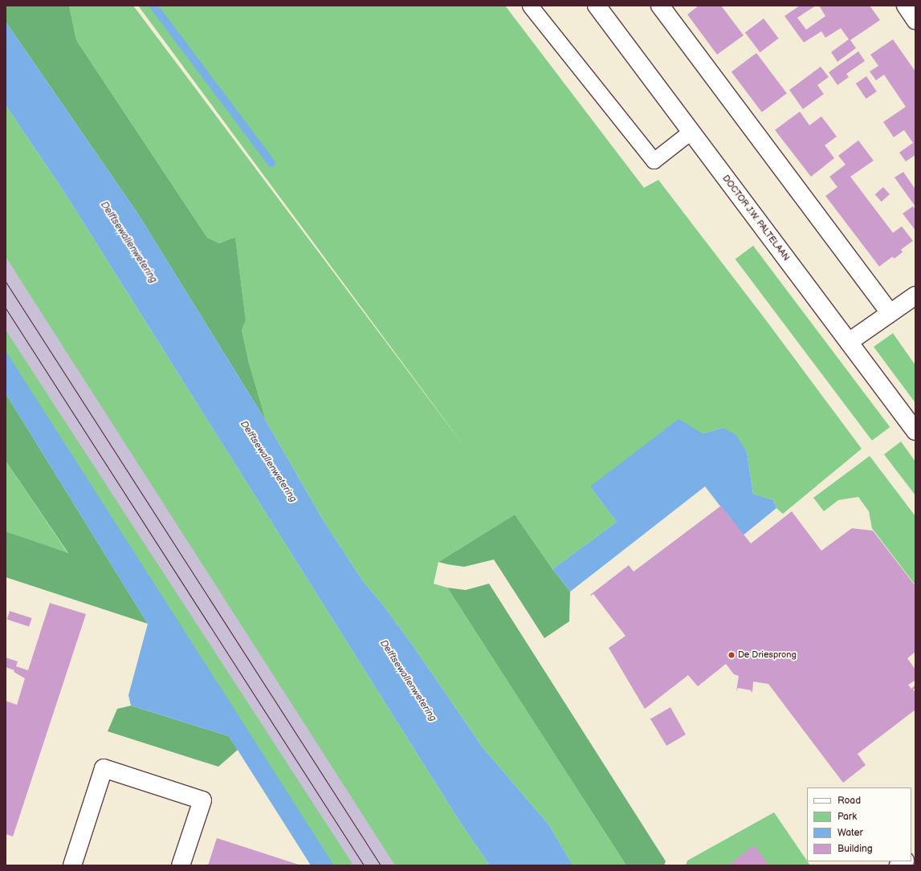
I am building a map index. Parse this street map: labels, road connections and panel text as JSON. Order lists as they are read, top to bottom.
{
  "streets": {
    "street": ["DOCTOR J.W. PALTELAAN"]
  },
  "water": ["Delftsewallenwetering"],
  "places": ["De Driesprong"],
  "legend": [
    "Road",
    "Park",
    "Water",
    "Building"
  ]
}
